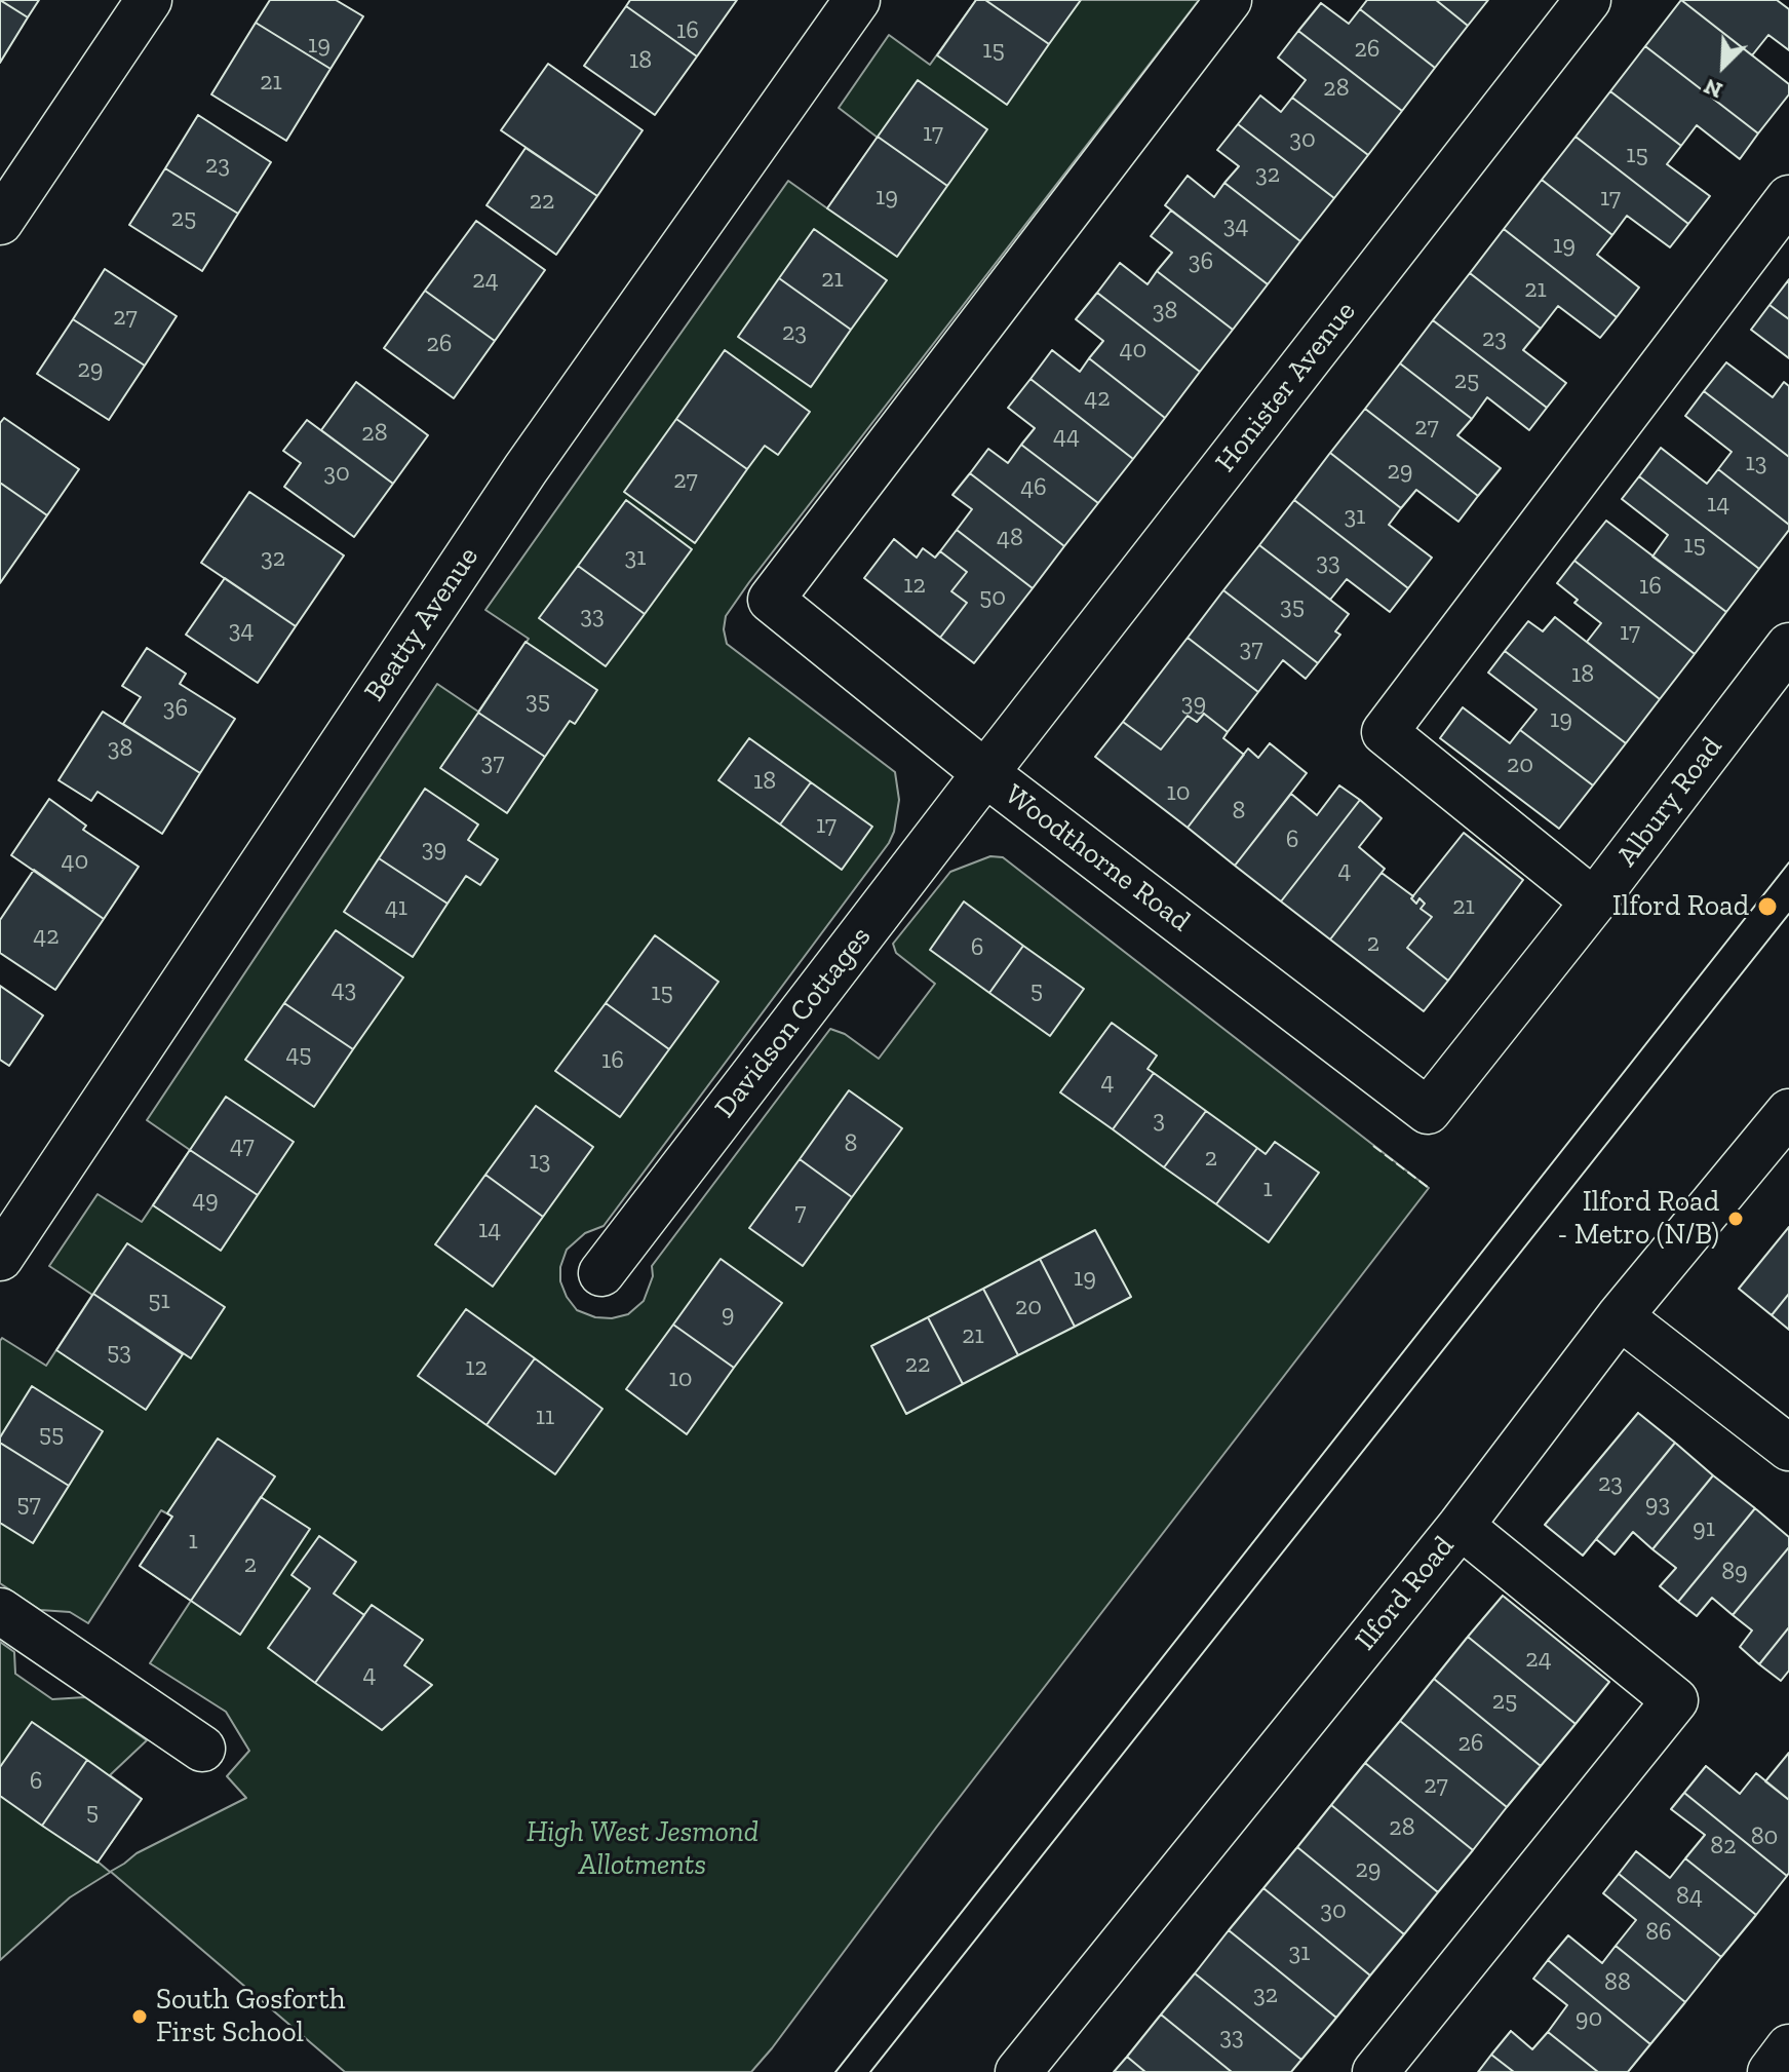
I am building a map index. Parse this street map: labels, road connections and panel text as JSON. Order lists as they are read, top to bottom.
{
  "streets": {
    "street": [
      "Honister Avenue",
      "Beatty Avenue",
      "Albury Road",
      "Woodthorne Road",
      "Davidson Cottages",
      "Ilford Road"
    ]
  },
  "crossings": [
    ["Honister Avenue", "Woodthorne Road"],
    ["Honister Avenue", "Davidson Cottages"],
    ["Albury Road", "Woodthorne Road"],
    ["Woodthorne Road", "Davidson Cottages"]
  ],
  "parks": ["High West Jesmond Allotments"],
  "places": ["Ilford Road", "Ilford Road - Metro (N/B)", "South Gosforth First School"],
  "house_numbers": [
    "16",
    "19",
    "26",
    "15",
    "18",
    "21",
    "28",
    "17",
    "30",
    "15",
    "23",
    "32",
    "19",
    "17",
    "22",
    "25",
    "34",
    "19",
    "36",
    "21",
    "24",
    "21",
    "38",
    "27",
    "23",
    "23",
    "26",
    "40",
    "29",
    "25",
    "42",
    "27",
    "28",
    "44",
    "13",
    "29",
    "30",
    "27",
    "46",
    "14",
    "31",
    "48",
    "15",
    "31",
    "32",
    "33",
    "12",
    "16",
    "50",
    "35",
    "33",
    "34",
    "17",
    "37",
    "18",
    "35",
    "39",
    "36",
    "19",
    "38",
    "37",
    "20",
    "18",
    "10",
    "8",
    "17",
    "6",
    "39",
    "40",
    "4",
    "21",
    "41",
    "42",
    "2",
    "6",
    "43",
    "5",
    "15",
    "45",
    "16",
    "4",
    "3",
    "8",
    "47",
    "2",
    "13",
    "1",
    "49",
    "7",
    "14",
    "19",
    "51",
    "20",
    "9",
    "21",
    "53",
    "22",
    "12",
    "10",
    "11",
    "55",
    "23",
    "57",
    "93",
    "91",
    "1",
    "2",
    "89",
    "24",
    "4",
    "25",
    "26",
    "6",
    "27",
    "5",
    "28",
    "80",
    "82",
    "29",
    "84",
    "30",
    "86",
    "31",
    "88",
    "32",
    "90",
    "33"
  ],
  "north": "bottom left"
}
